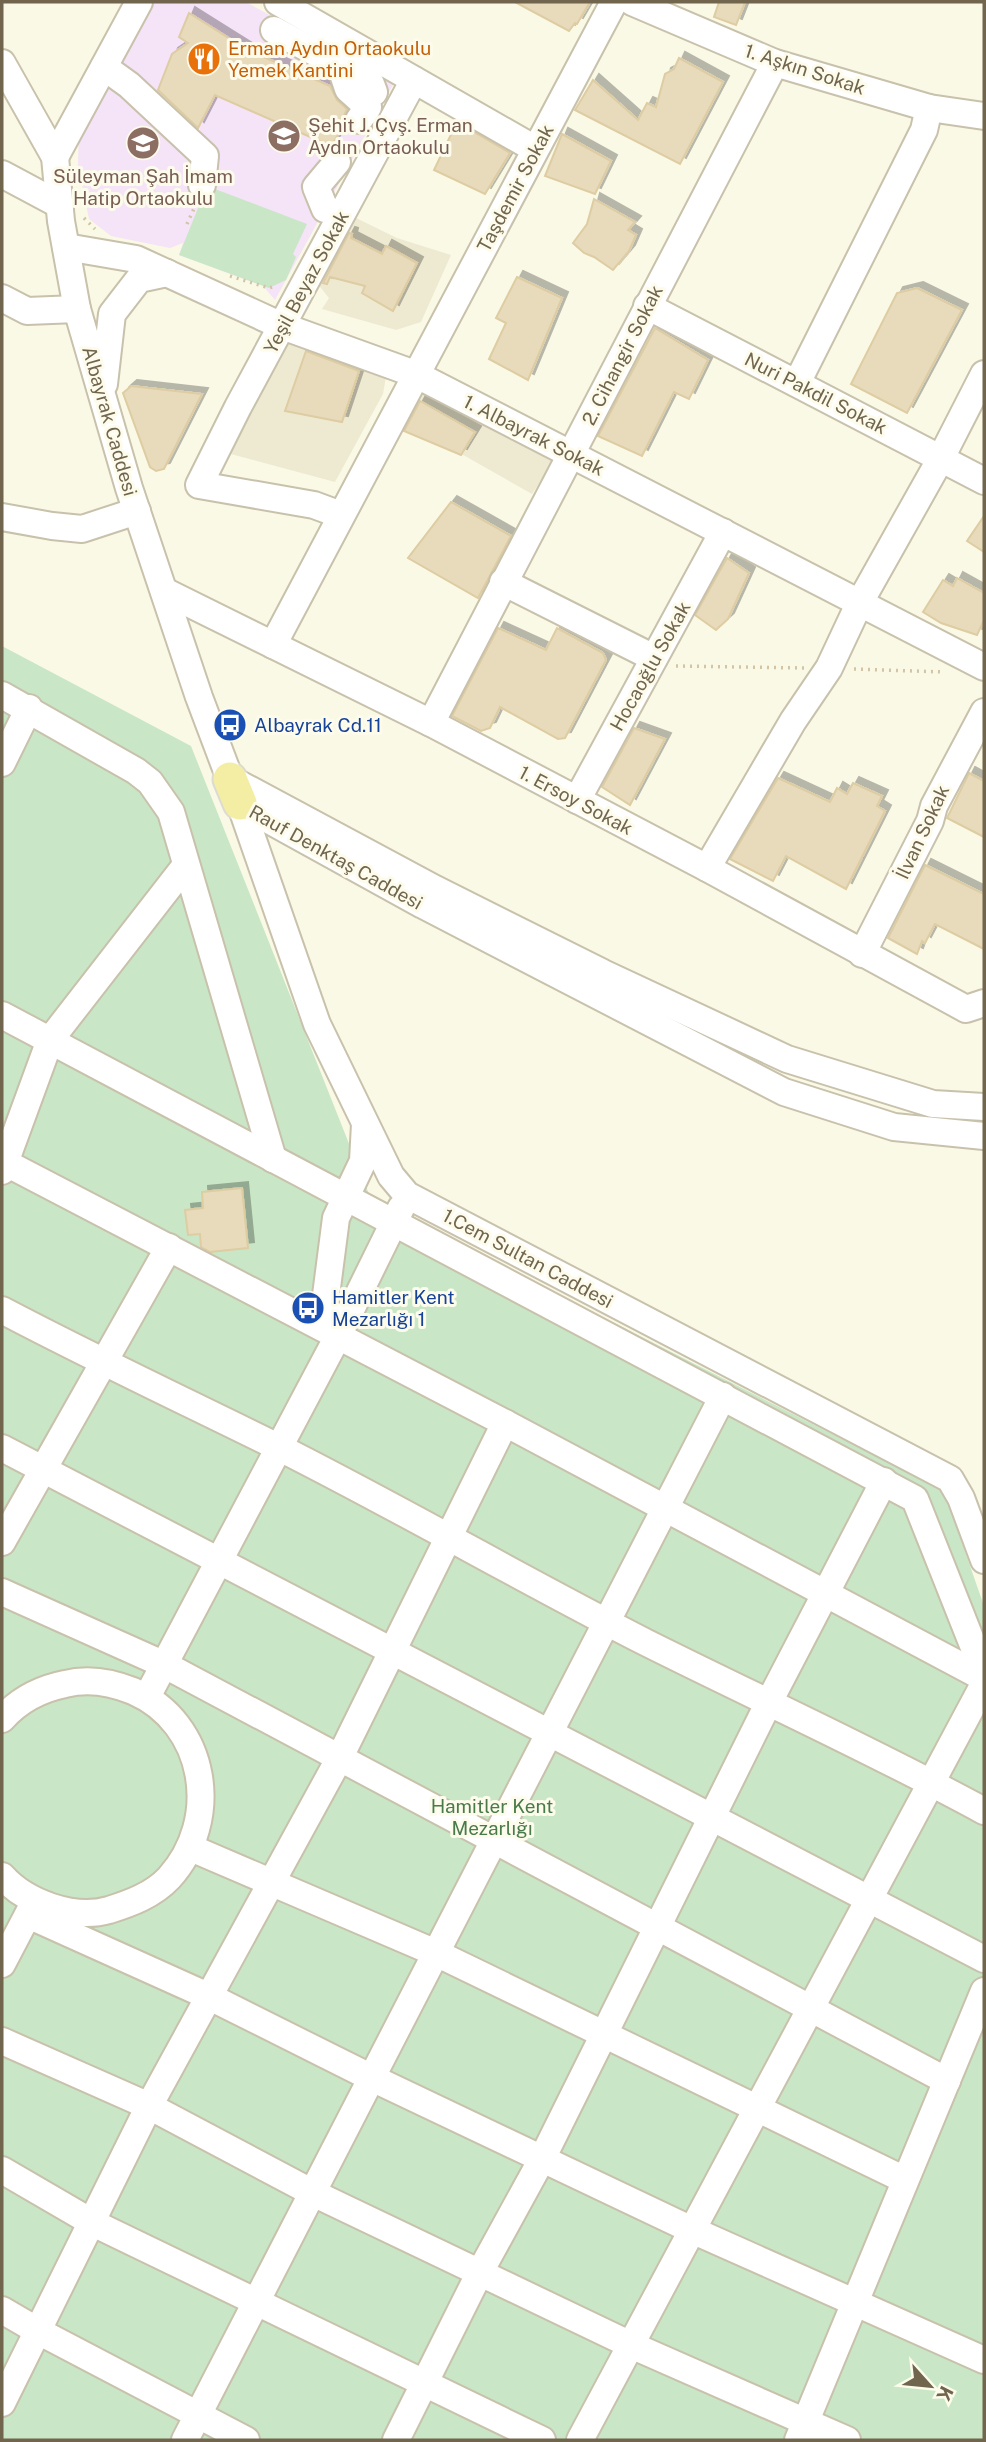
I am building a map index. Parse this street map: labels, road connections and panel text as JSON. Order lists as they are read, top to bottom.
{
  "streets": {
    "street": [
      "1. Aşkın Sokak",
      "Taşdemir Sokak",
      "Yeşil Beyaz Sokak",
      "2. Cihangir Sokak",
      "Nuri Pakdil Sokak",
      "Albayrak Caddesi",
      "1. Albayrak Sokak",
      "Hocaoğlu Sokak",
      "1. Ersoy Sokak",
      "İlvan Sokak",
      "Rauf Denktaş Caddesi",
      "1.Cem Sultan Caddesi"
    ]
  },
  "crossings": [
    ["1. Aşkın Sokak", "2. Cihangir Sokak"],
    ["Taşdemir Sokak", "Yeşil Beyaz Sokak"],
    ["Taşdemir Sokak", "1. Albayrak Sokak"],
    ["Taşdemir Sokak", "1. Ersoy Sokak"],
    ["Yeşil Beyaz Sokak", "1. Albayrak Sokak"],
    ["2. Cihangir Sokak", "Nuri Pakdil Sokak"],
    ["2. Cihangir Sokak", "1. Albayrak Sokak"],
    ["2. Cihangir Sokak", "1. Ersoy Sokak"],
    ["Albayrak Caddesi", "1. Albayrak Sokak"],
    ["Albayrak Caddesi", "1. Ersoy Sokak"],
    ["Albayrak Caddesi", "Rauf Denktaş Caddesi"],
    ["Albayrak Caddesi", "1.Cem Sultan Caddesi"],
    ["1. Albayrak Sokak", "Hocaoğlu Sokak"],
    ["Hocaoğlu Sokak", "1. Ersoy Sokak"],
    ["1. Ersoy Sokak", "İlvan Sokak"],
    ["Rauf Denktaş Caddesi", "1.Cem Sultan Caddesi"]
  ],
  "parks": ["Hamitler Kent Mezarlığı"],
  "places": {
    "restaurant": ["Erman Aydın Ortaokulu Yemek Kantini"],
    "school or university": ["Şehit J. Çvş. Erman Aydın Ortaokulu", "Süleyman Şah İmam Hatip Ortaokulu"],
    "bus stop": ["Albayrak Cd.11", "Hamitler Kent Mezarlığı 1"]
  },
  "north": "bottom right"
}
